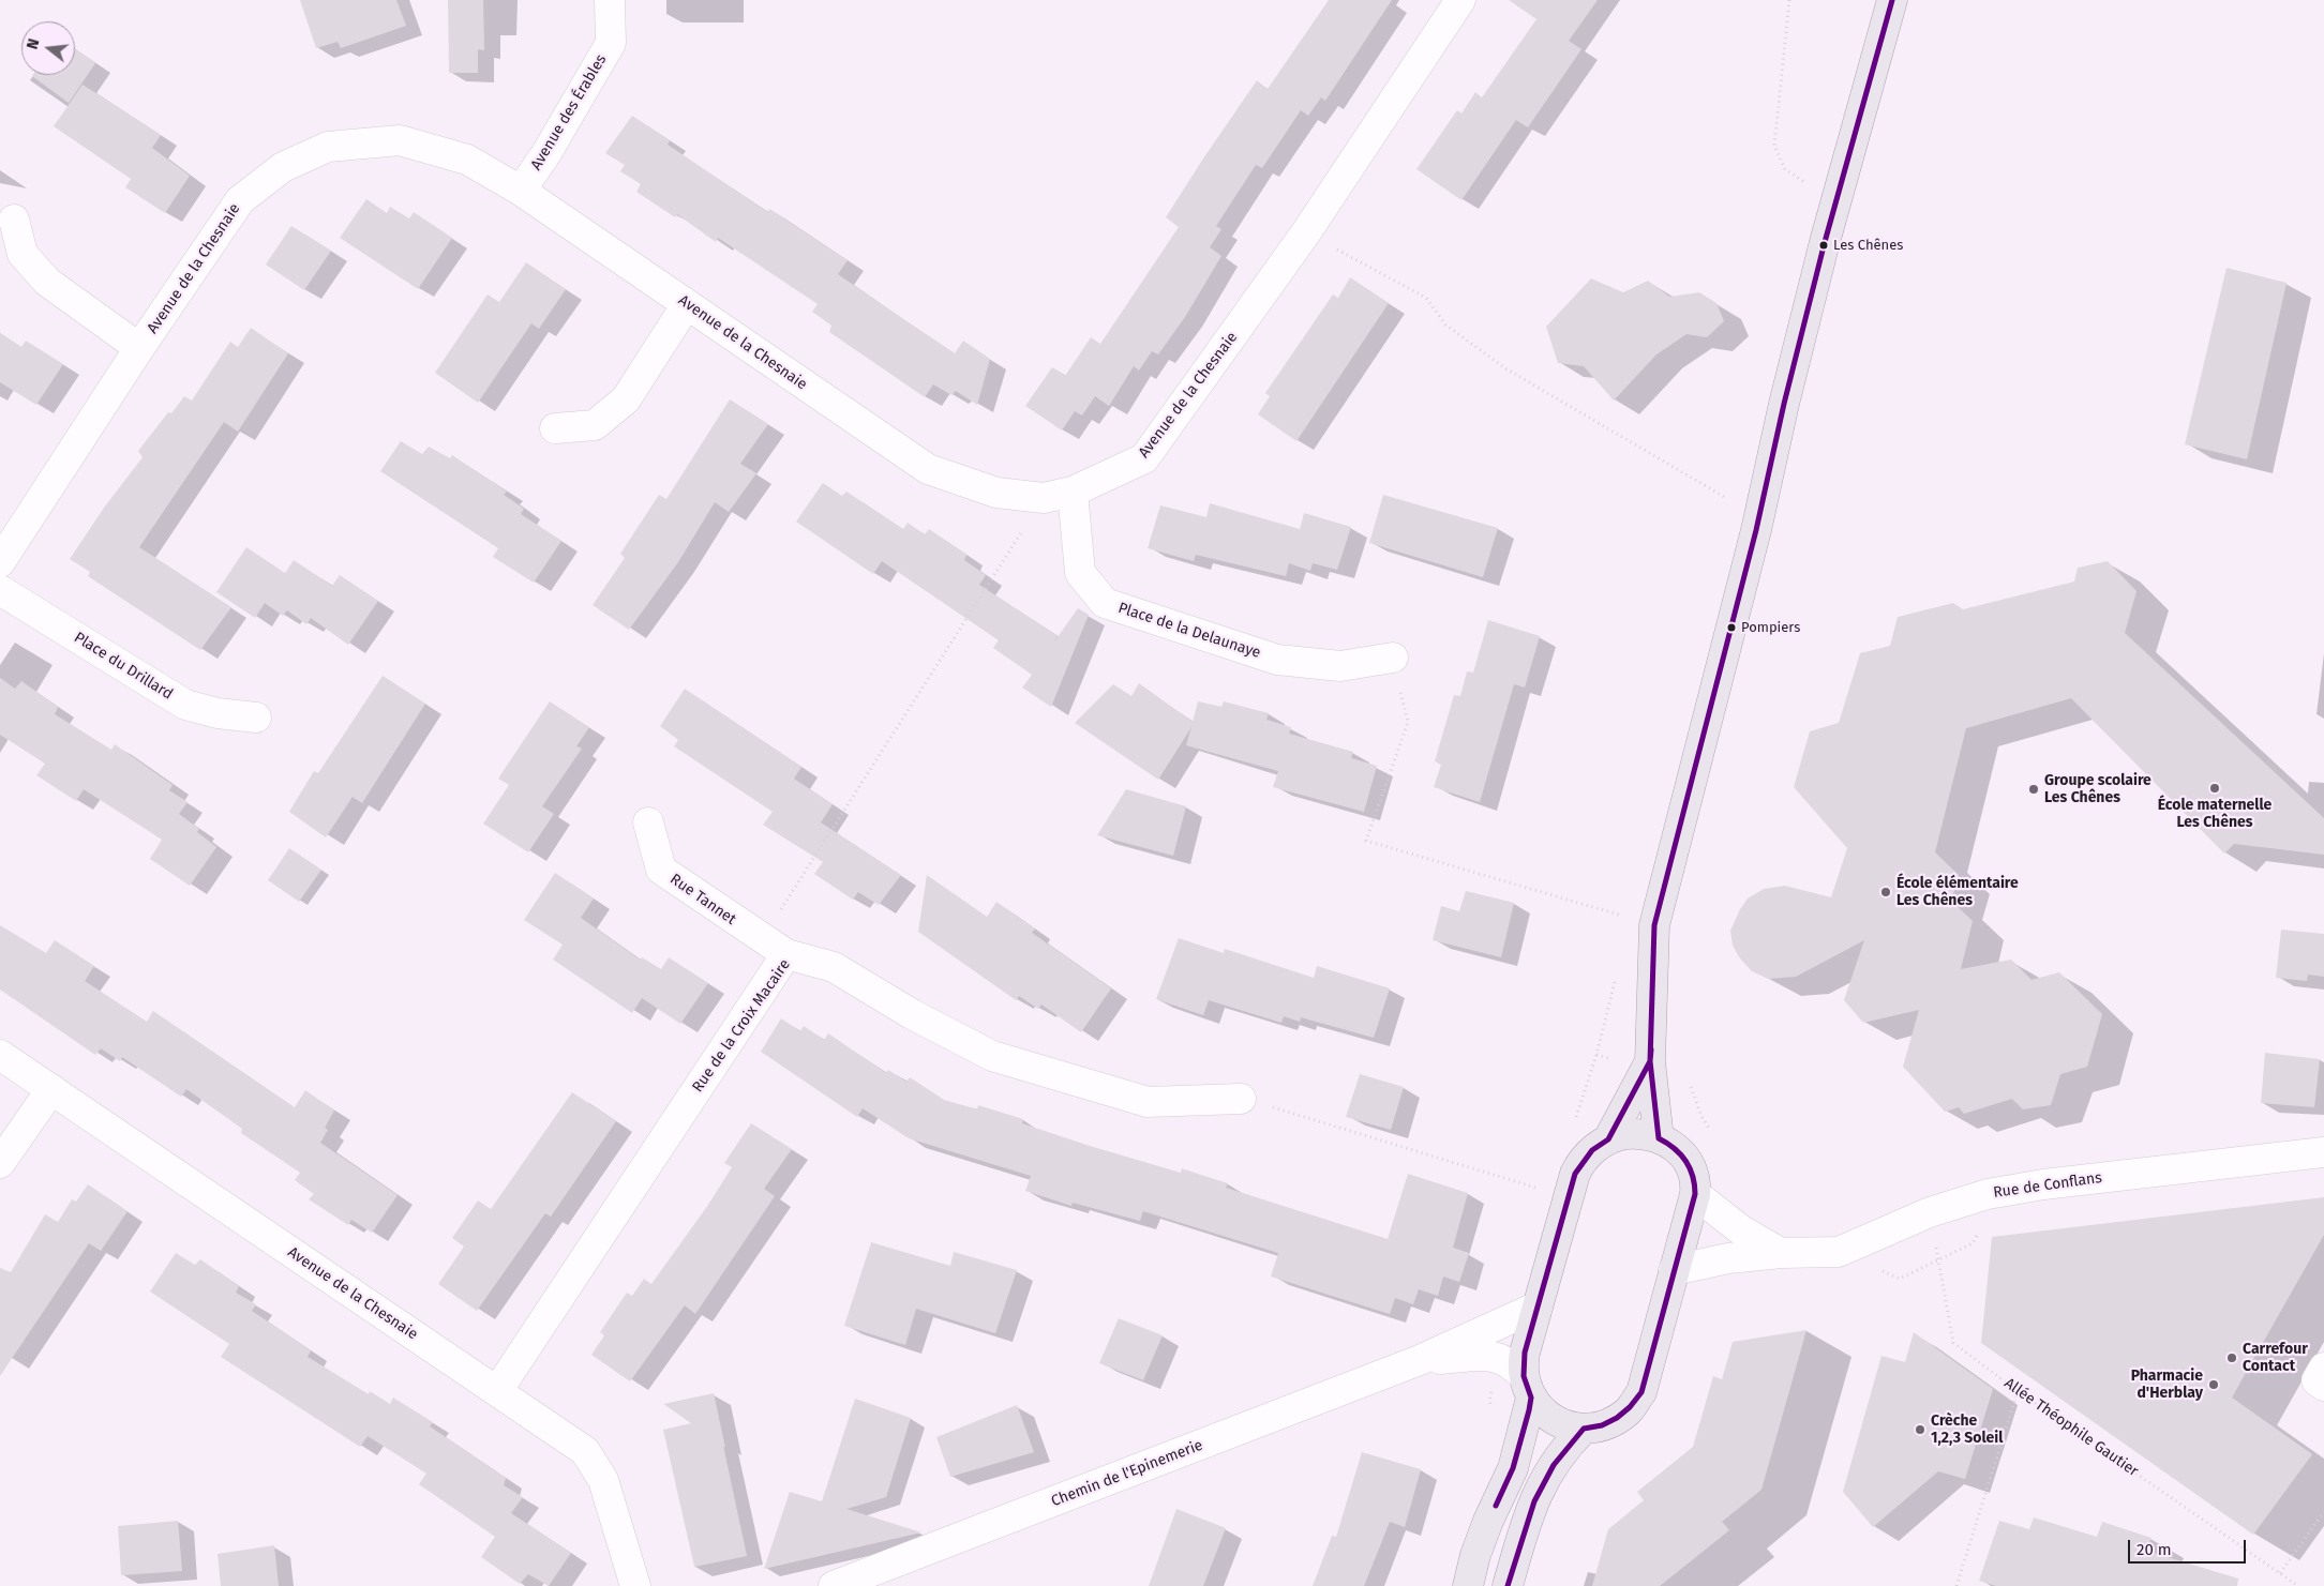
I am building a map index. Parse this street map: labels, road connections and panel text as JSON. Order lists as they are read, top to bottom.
{
  "streets": {
    "street": [
      "Avenue des Érables",
      "Avenue de la Chesnaie",
      "Place de la Delaunaye",
      "Place du Drillard",
      "Rue Tannet",
      "Rue de la Croix Macaire",
      "Rue de Conflans",
      "Chemin de l'Epinemerie"
    ],
    "path": ["Allée Théophile Gautier"]
  },
  "crossings": [
    ["Avenue des Érables", "Avenue de la Chesnaie"],
    ["Avenue de la Chesnaie", "Place de la Delaunaye"],
    ["Avenue de la Chesnaie", "Rue de la Croix Macaire"],
    ["Rue Tannet", "Rue de la Croix Macaire"],
    ["Rue de Conflans", "Allée Théophile Gautier"]
  ],
  "places": [
    "Les Chênes",
    "Pompiers",
    "École maternelle Les Chênes",
    "Groupe scolaire Les Chênes",
    "École élémentaire Les Chênes",
    "Carrefour Contact",
    "Pharmacie d'Herblay",
    "Crèche 1,2,3 Soleil"
  ],
  "scale_bar": "20 m",
  "north": "left"
}
